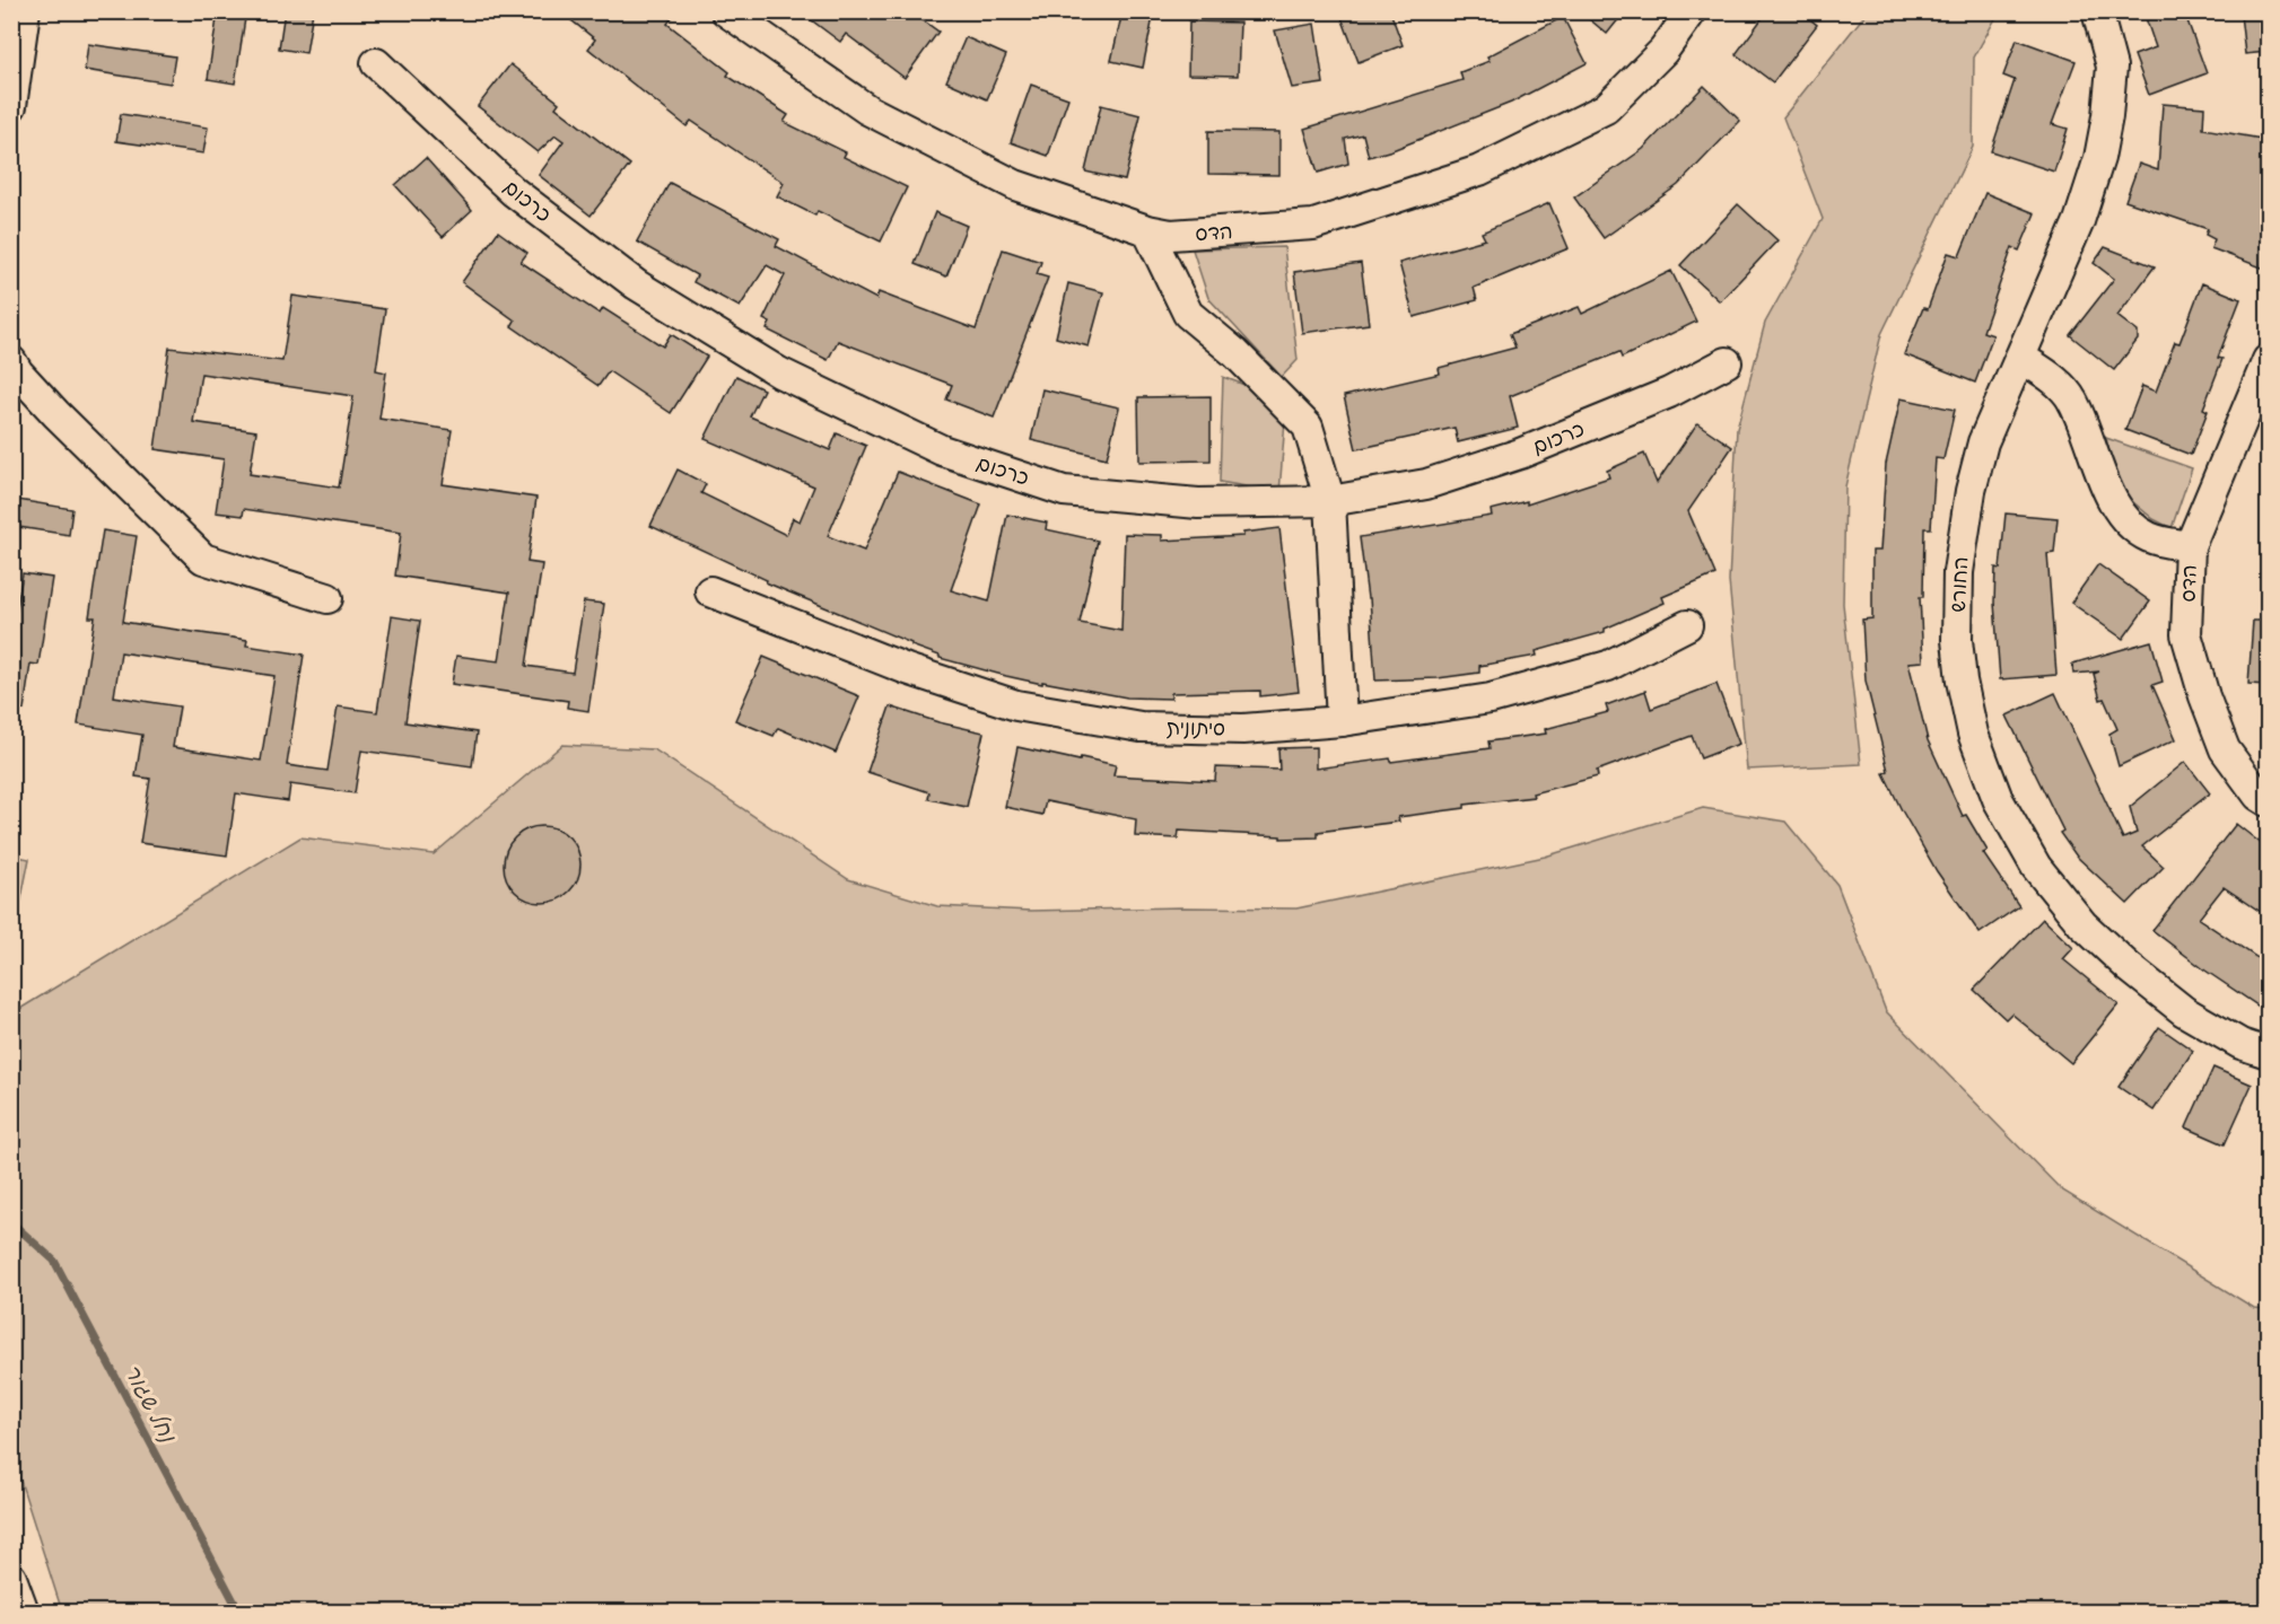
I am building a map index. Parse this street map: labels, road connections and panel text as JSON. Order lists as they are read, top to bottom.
{
  "streets": {
    "street": [
      "כרכום",
      "הדס",
      "החורש",
      "סיתונית"
    ]
  },
  "water": ["נחל שגור"]
}
